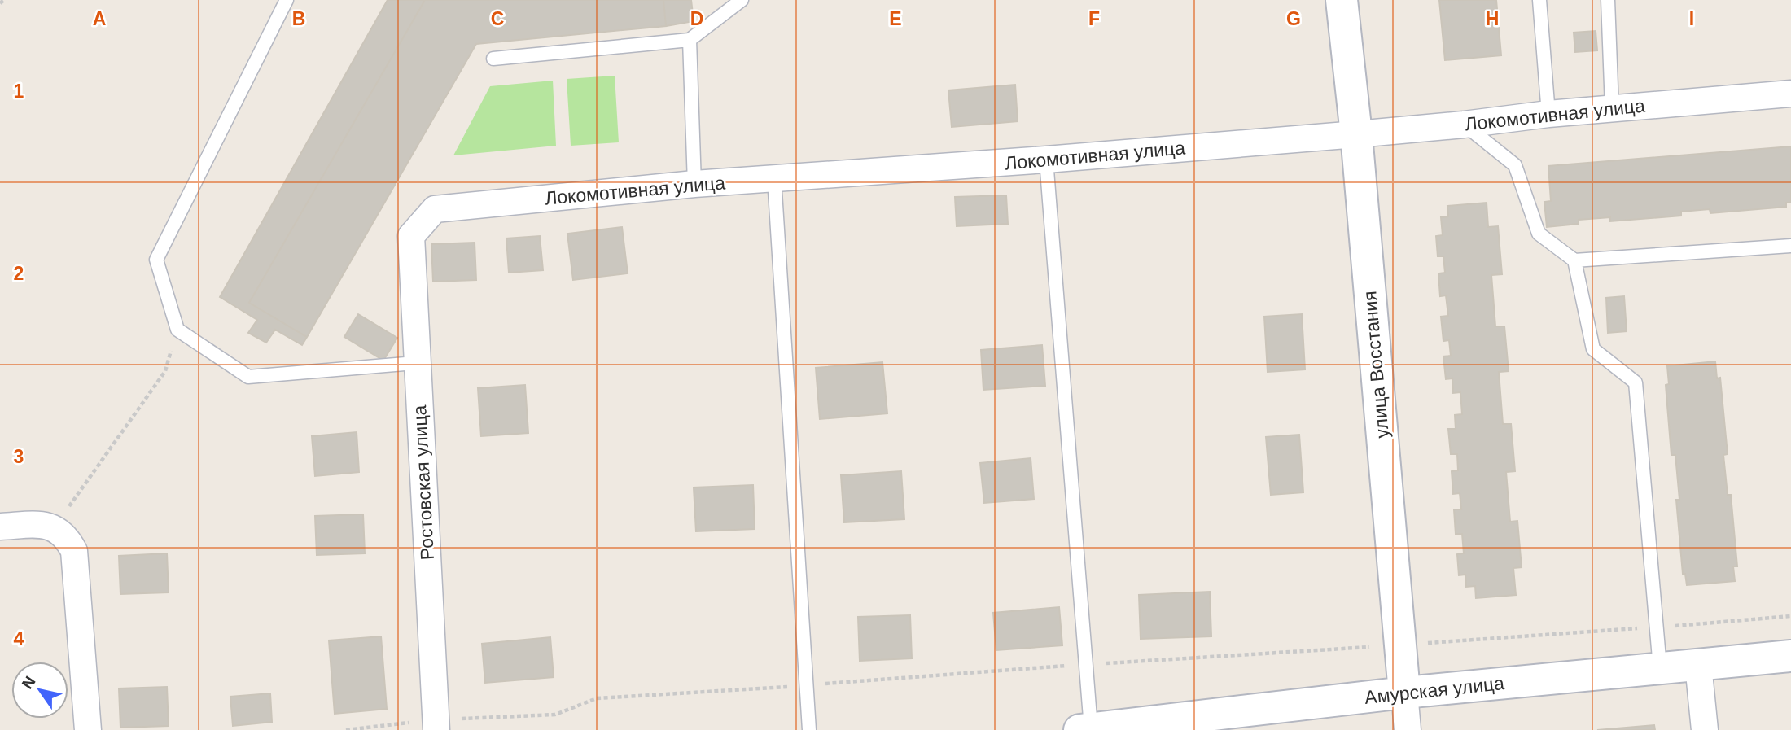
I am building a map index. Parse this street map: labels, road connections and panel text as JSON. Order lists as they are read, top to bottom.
{
  "streets": {
    "street": [
      "Локомотивная улица",
      "улица Восстания",
      "Ростовская улица",
      "Амурская улица"
    ]
  },
  "crossings": [
    ["Локомотивная улица", "улица Восстания"],
    ["Локомотивная улица", "Ростовская улица"],
    ["улица Восстания", "Амурская улица"]
  ],
  "north": "top left",
  "grid": {
    "columns": [
      "A",
      "B",
      "C",
      "D",
      "E",
      "F",
      "G",
      "H",
      "I"
    ],
    "rows": [
      "1",
      "2",
      "3",
      "4"
    ]
  }
}
